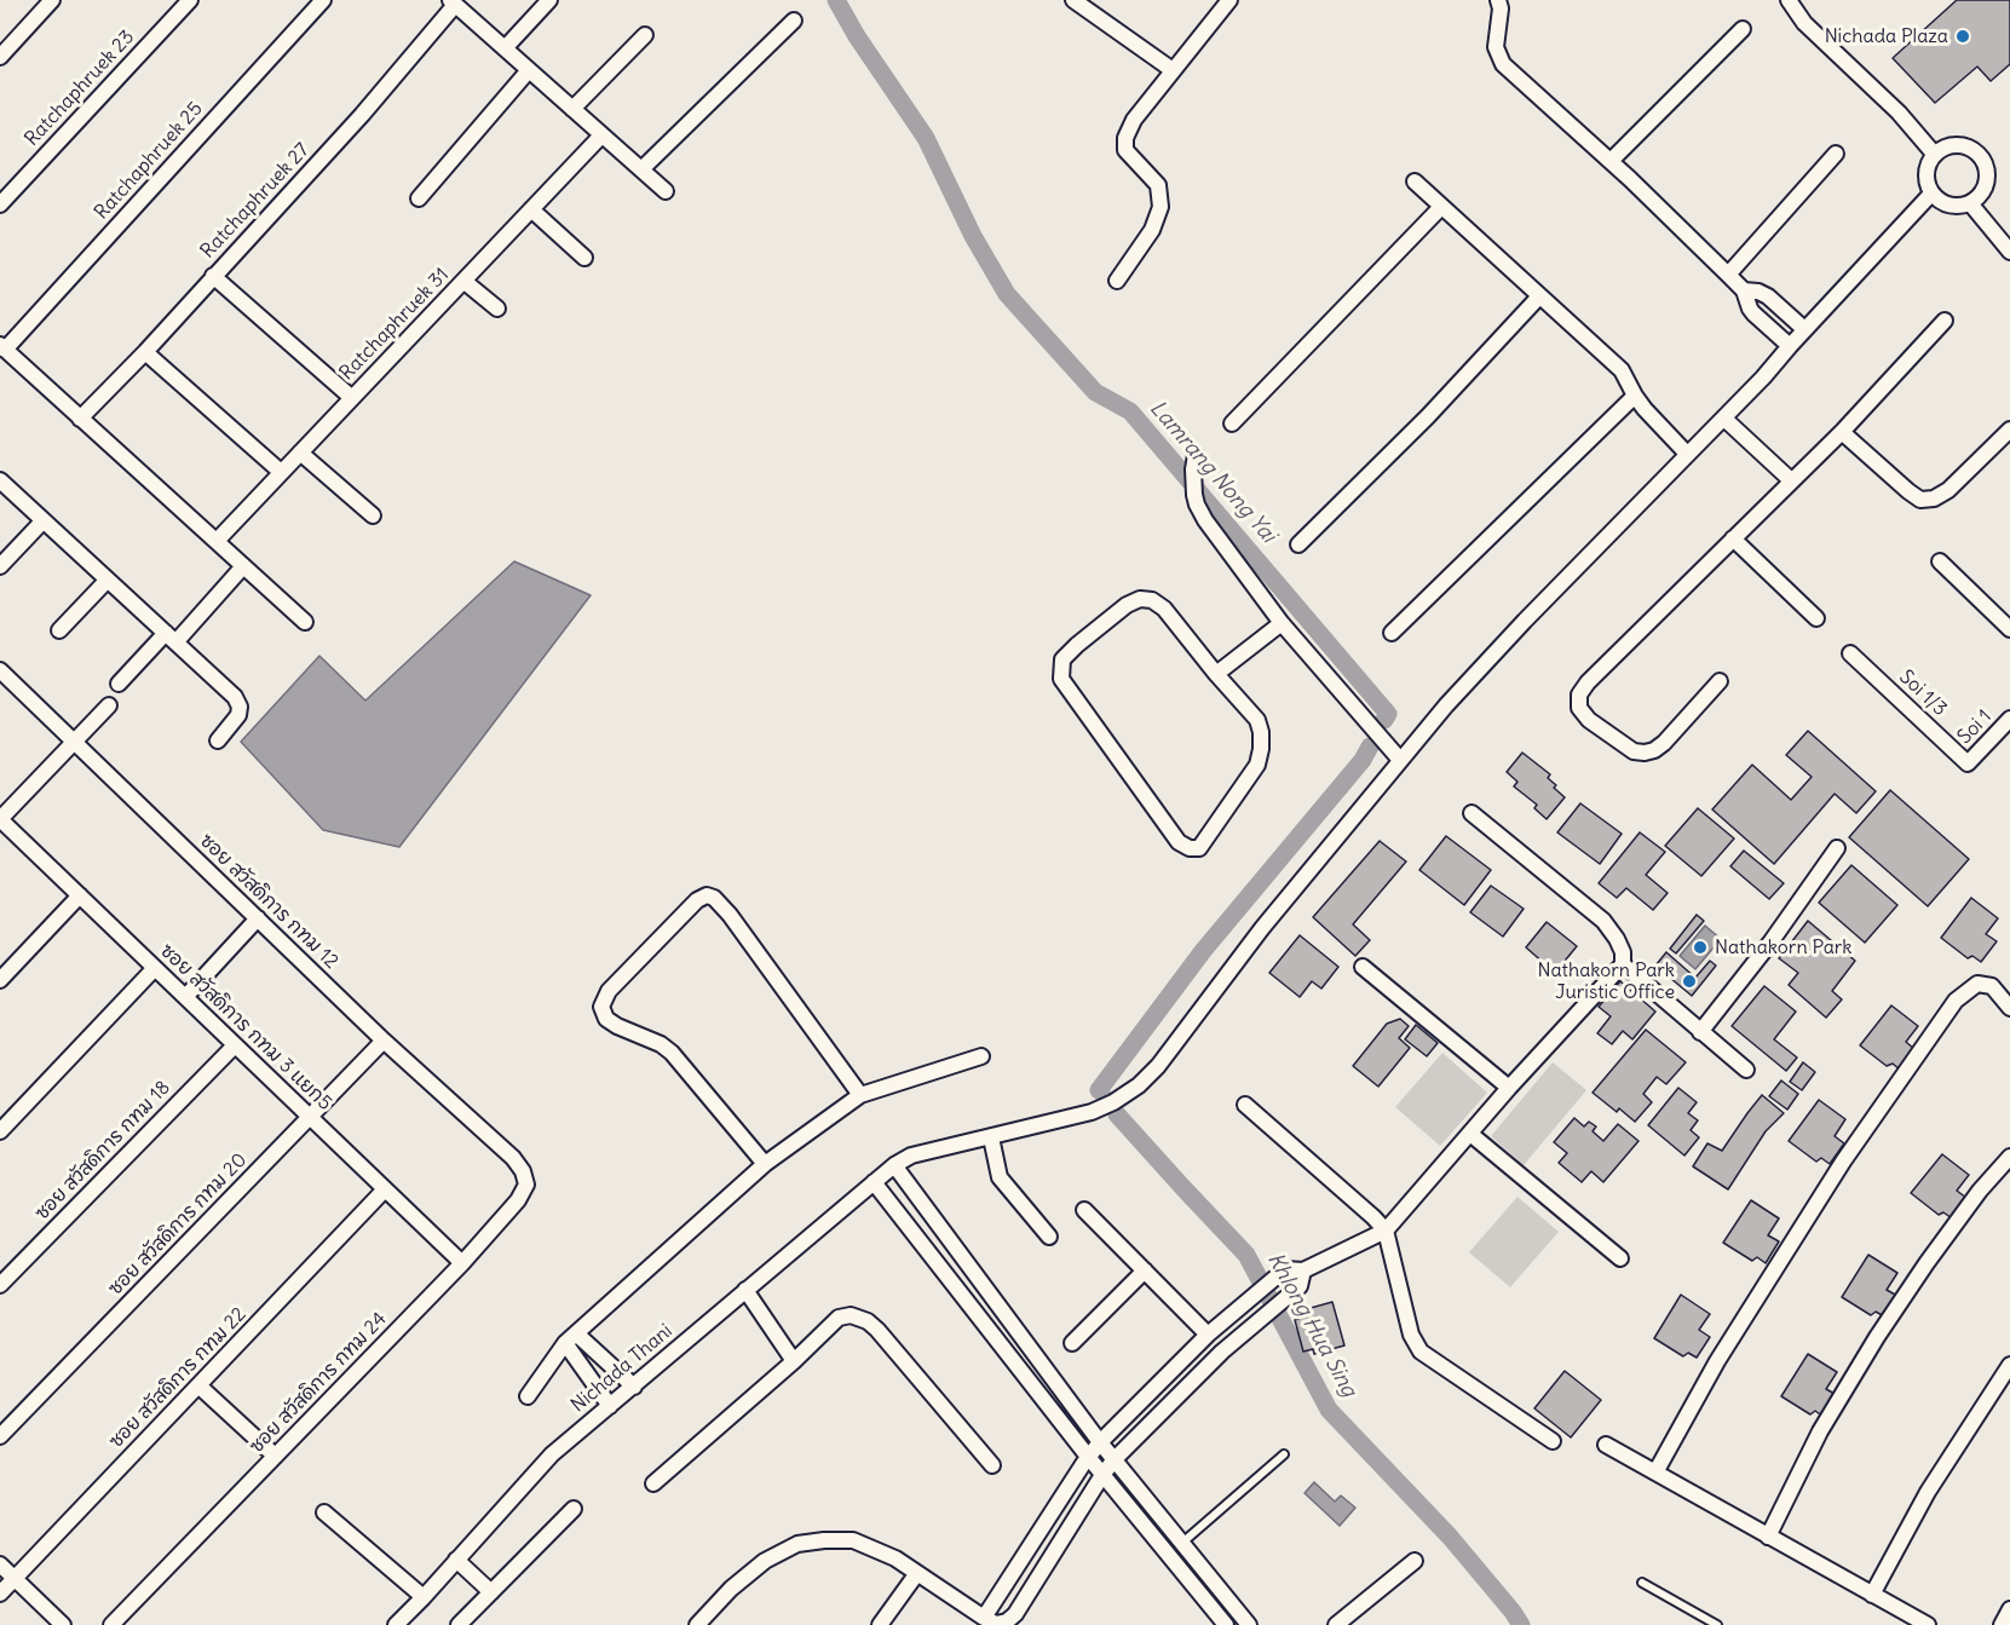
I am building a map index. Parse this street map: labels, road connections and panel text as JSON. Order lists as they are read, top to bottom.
{
  "streets": {
    "street": [
      "Ratchaphruek 23",
      "Ratchaphruek 25",
      "Ratchaphruek 27",
      "Ratchaphruek 31",
      "Soi 1/3",
      "Soi 1",
      "ซอย สวัสดิการ กทม 12",
      "ซอย สวัสดิการ กทม 3 แยก5",
      "ซอย สวัสดิการ กทม 18",
      "ซอย สวัสดิการ กทม 20",
      "Nichada Thani",
      "ซอย สวัสดิการ กทม 22",
      "ซอย สวัสดิการ กทม 24"
    ]
  },
  "crossings": [
    ["Soi 1/3", "Soi 1"],
    ["ซอย สวัสดิการ กทม 12", "ซอย สวัสดิการ กทม 20"],
    ["ซอย สวัสดิการ กทม 12", "ซอย สวัสดิการ กทม 24"],
    ["ซอย สวัสดิการ กทม 3 แยก5", "ซอย สวัสดิการ กทม 18"],
    ["ซอย สวัสดิการ กทม 3 แยก5", "ซอย สวัสดิการ กทม 20"],
    ["ซอย สวัสดิการ กทม 3 แยก5", "ซอย สวัสดิการ กทม 22"],
    ["ซอย สวัสดิการ กทม 3 แยก5", "ซอย สวัสดิการ กทม 24"]
  ],
  "water": ["Lamrang Nong Yai", "Khlong Hua Sing"],
  "places": ["Nichada Plaza", "Nathakorn Park", "Nathakorn Park Juristic Office"]
}
